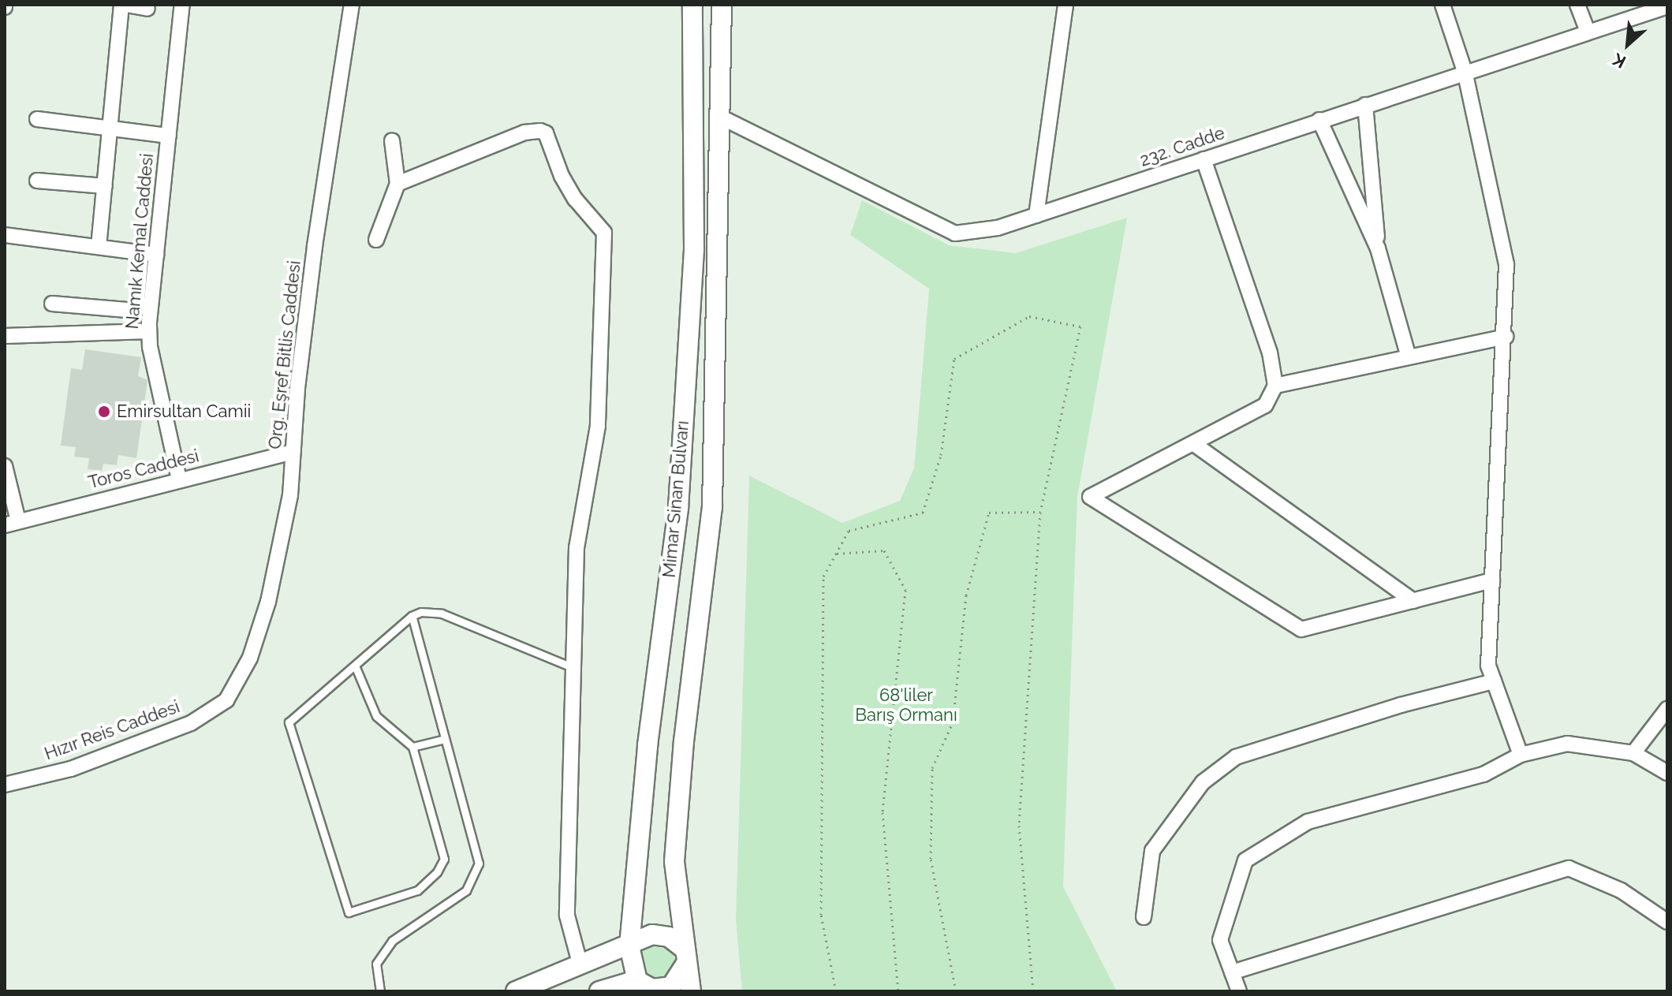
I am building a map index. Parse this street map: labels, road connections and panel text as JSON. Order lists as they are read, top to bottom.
{
  "streets": {
    "main road": ["Mimar Sinan Bulvarı"],
    "street": [
      "232. Cadde",
      "Namık Kemal Caddesi",
      "Org. Eşref Bitlis Caddesi",
      "Toros Caddesi",
      "Hızır Reis Caddesi"
    ]
  },
  "crossings": [
    ["232. Cadde", "Mimar Sinan Bulvarı"],
    ["Namık Kemal Caddesi", "Toros Caddesi"],
    ["Org. Eşref Bitlis Caddesi", "Toros Caddesi"],
    ["Org. Eşref Bitlis Caddesi", "Hızır Reis Caddesi"]
  ],
  "parks": ["68'liler Barış Ormanı"],
  "places": ["Emirsultan Camii"],
  "north": "bottom left"
}
